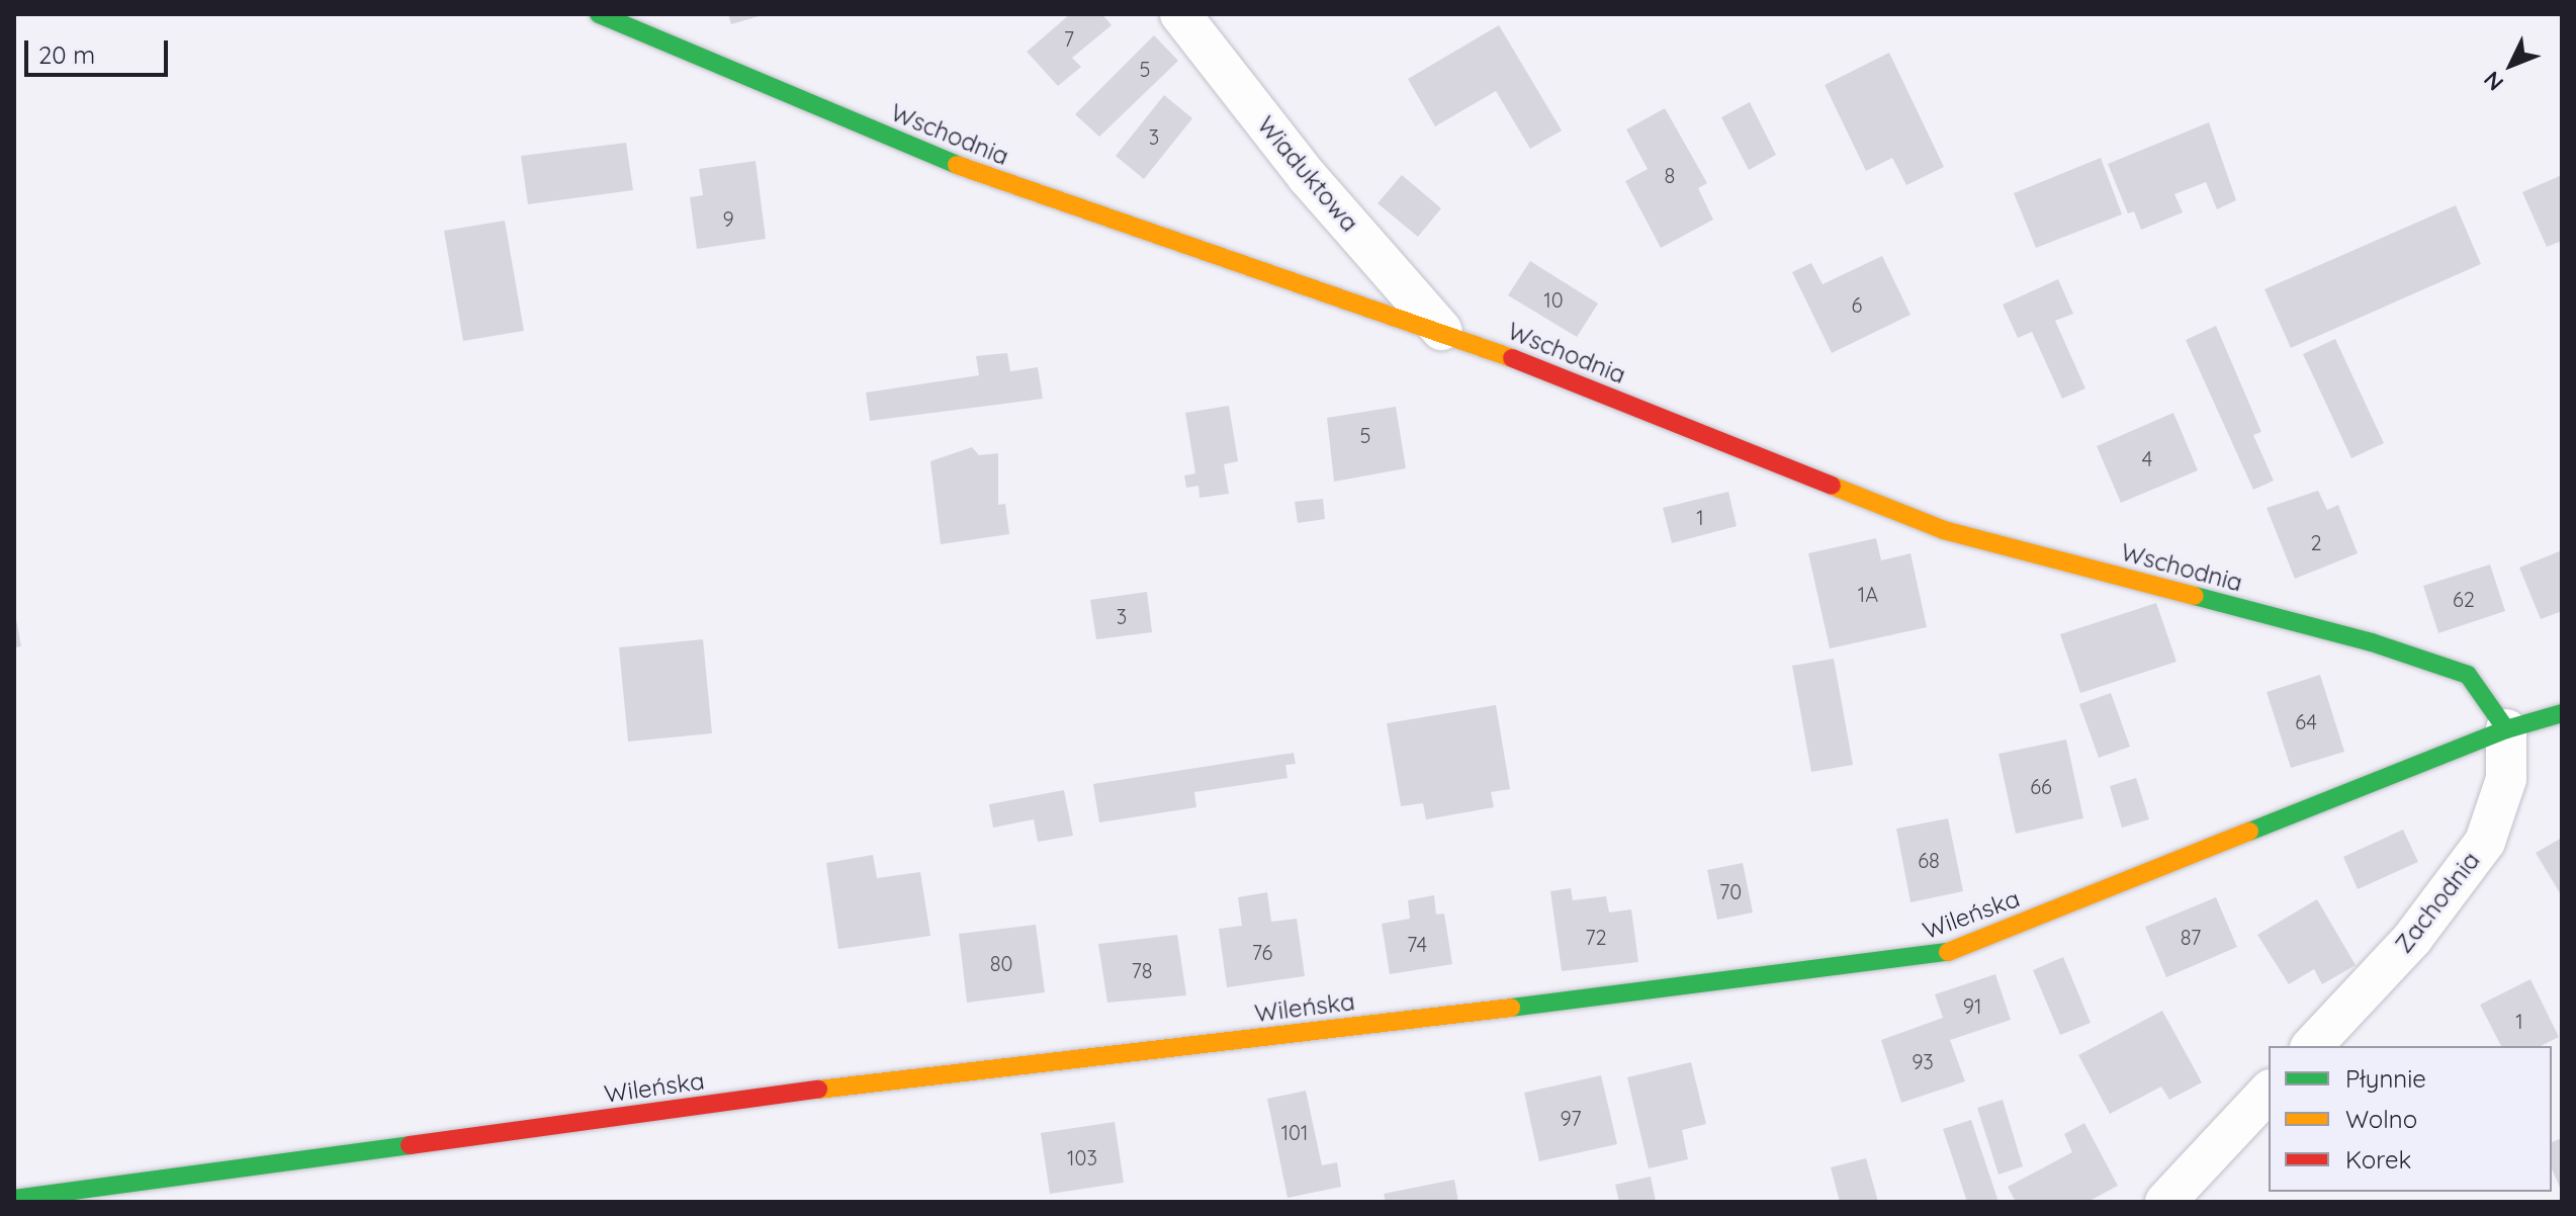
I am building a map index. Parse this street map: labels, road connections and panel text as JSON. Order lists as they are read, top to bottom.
{
  "streets": {
    "street": [
      "Wschodnia",
      "Wiaduktowa",
      "Zachodnia",
      "Wileńska"
    ]
  },
  "crossings": [
    ["Wschodnia", "Wiaduktowa"],
    ["Wschodnia", "Zachodnia"],
    ["Wschodnia", "Wileńska"],
    ["Zachodnia", "Wileńska"]
  ],
  "house_numbers": [
    "7",
    "5",
    "3",
    "8",
    "9",
    "10",
    "6",
    "5",
    "4",
    "1",
    "2",
    "1A",
    "62",
    "3",
    "64",
    "66",
    "68",
    "70",
    "72",
    "87",
    "74",
    "76",
    "80",
    "78",
    "91",
    "1",
    "93",
    "97",
    "101",
    "103"
  ],
  "legend": ["Płynnie", "Wolno", "Korek"],
  "scale_bar": "20 m",
  "north": "bottom left"
}
